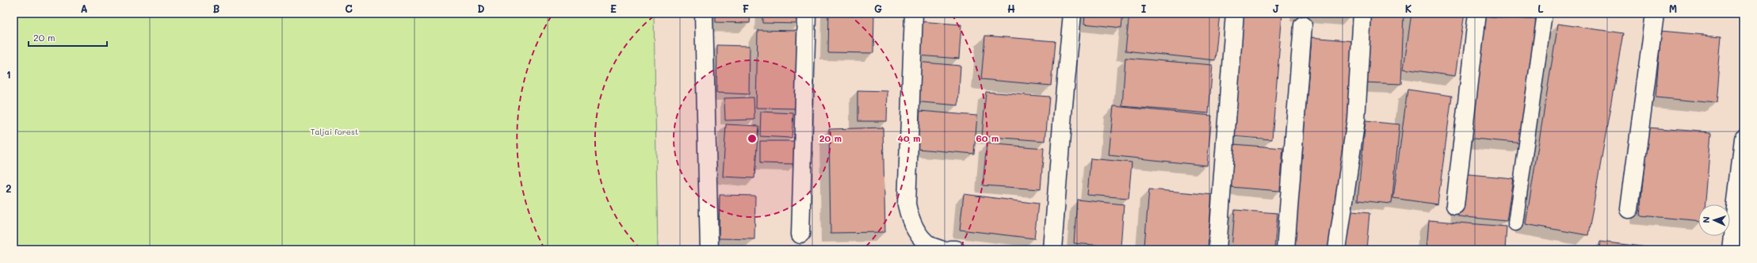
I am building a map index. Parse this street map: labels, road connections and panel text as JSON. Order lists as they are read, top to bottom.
{
  "parks": ["Taljai forest"],
  "scale_bar": "20 m",
  "north": "left",
  "grid": {
    "columns": [
      "A",
      "B",
      "C",
      "D",
      "E",
      "F",
      "G",
      "H",
      "I",
      "J",
      "K",
      "L",
      "M"
    ],
    "rows": ["1", "2"]
  },
  "rings": ["20 m", "40 m", "60 m"]
}
